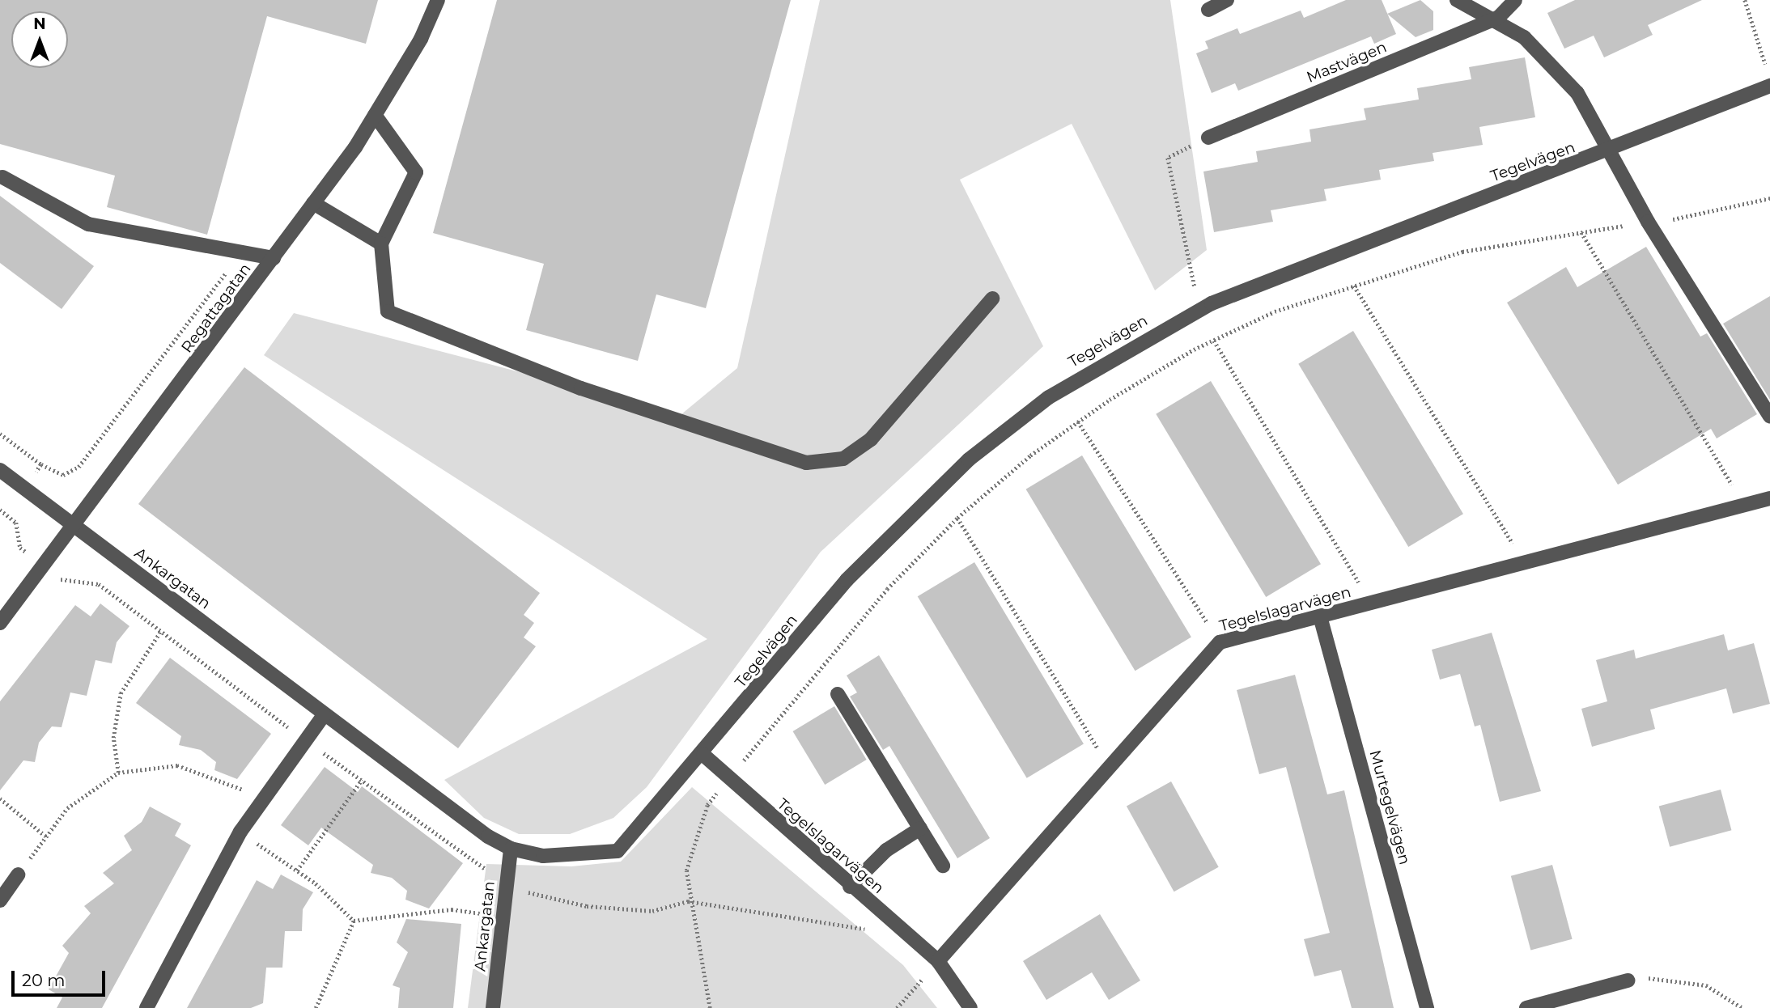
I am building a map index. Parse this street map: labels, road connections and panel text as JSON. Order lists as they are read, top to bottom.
{
  "streets": {
    "street": [
      "Mastvägen",
      "Tegelvägen",
      "Regattagatan",
      "Ankargatan",
      "Tegelslagarvägen",
      "Murtegelvägen"
    ]
  },
  "crossings": [
    ["Tegelvägen", "Ankargatan"],
    ["Tegelvägen", "Tegelslagarvägen"],
    ["Regattagatan", "Ankargatan"],
    ["Tegelslagarvägen", "Murtegelvägen"]
  ],
  "scale_bar": "20 m",
  "north": "top"
}
